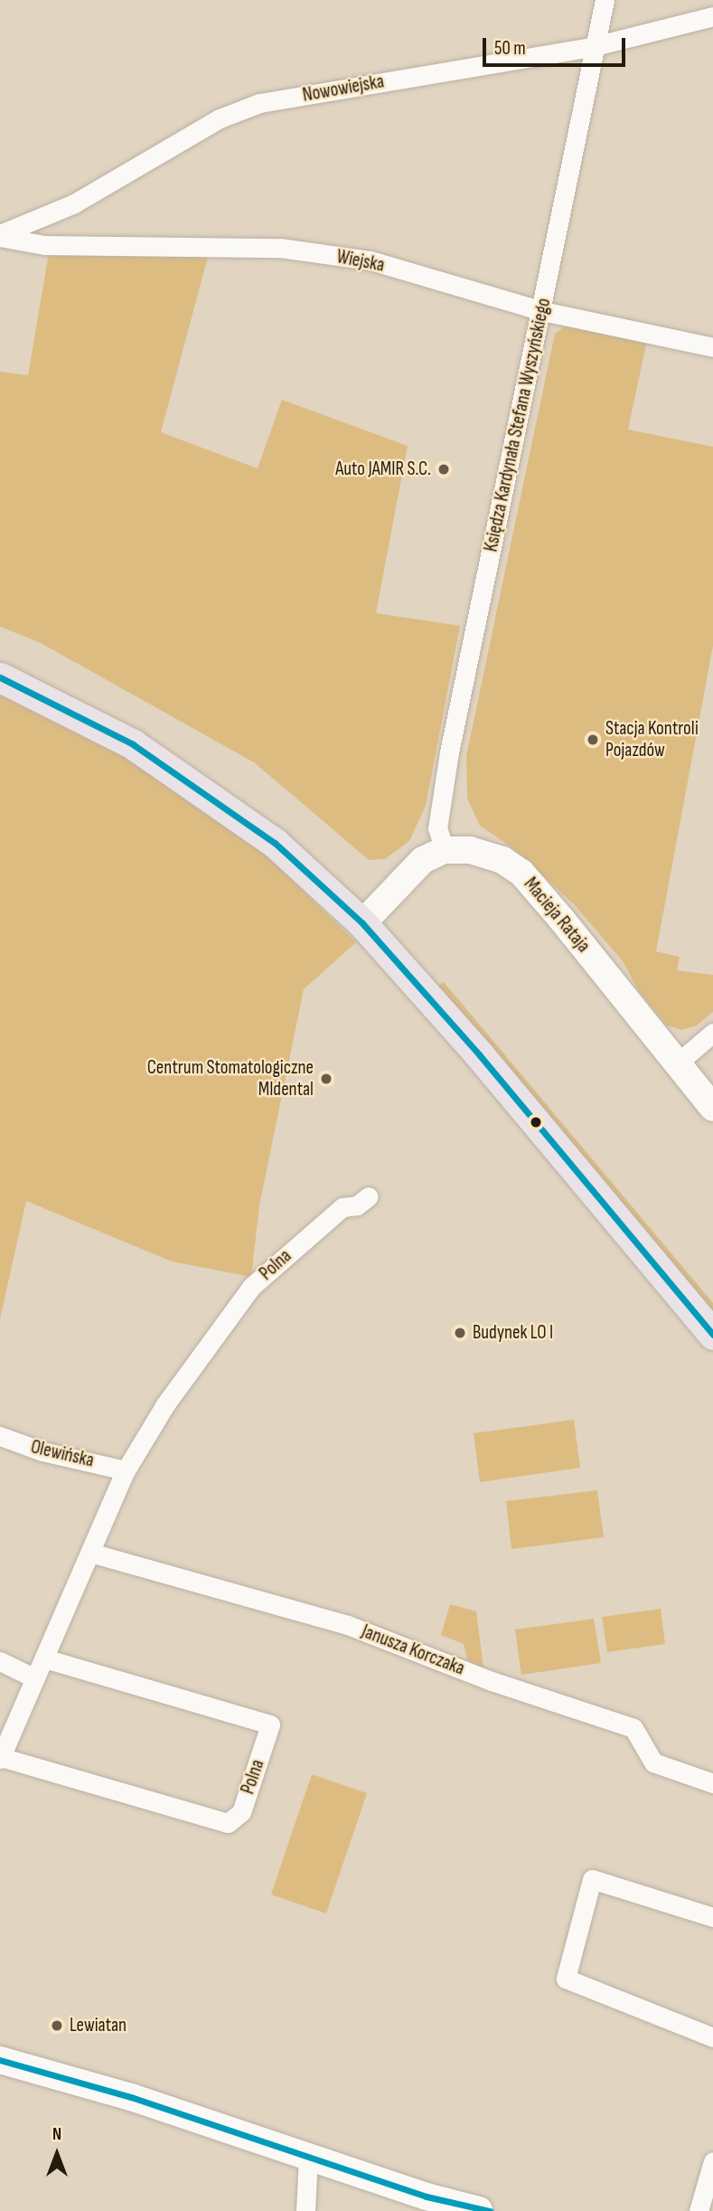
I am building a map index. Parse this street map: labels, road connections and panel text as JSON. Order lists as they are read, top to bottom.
{
  "streets": {
    "street": [
      "Nowowiejska",
      "Wiejska",
      "Księdza Kardynała Stefana Wyszyńskiego",
      "Macieja Rataja",
      "Polna",
      "Olewińska",
      "Janusza Korczaka"
    ]
  },
  "crossings": [
    ["Nowowiejska", "Wiejska"],
    ["Nowowiejska", "Księdza Kardynała Stefana Wyszyńskiego"],
    ["Wiejska", "Księdza Kardynała Stefana Wyszyńskiego"],
    ["Księdza Kardynała Stefana Wyszyńskiego", "Macieja Rataja"],
    ["Polna", "Olewińska"],
    ["Polna", "Janusza Korczaka"]
  ],
  "places": [
    "Auto JAMIR S.C.",
    "Stacja Kontroli Pojazdów",
    "Centrum Stomatologiczne MIdental",
    "Budynek LO I",
    "Lewiatan"
  ],
  "scale_bar": "50 m",
  "north": "top"
}
